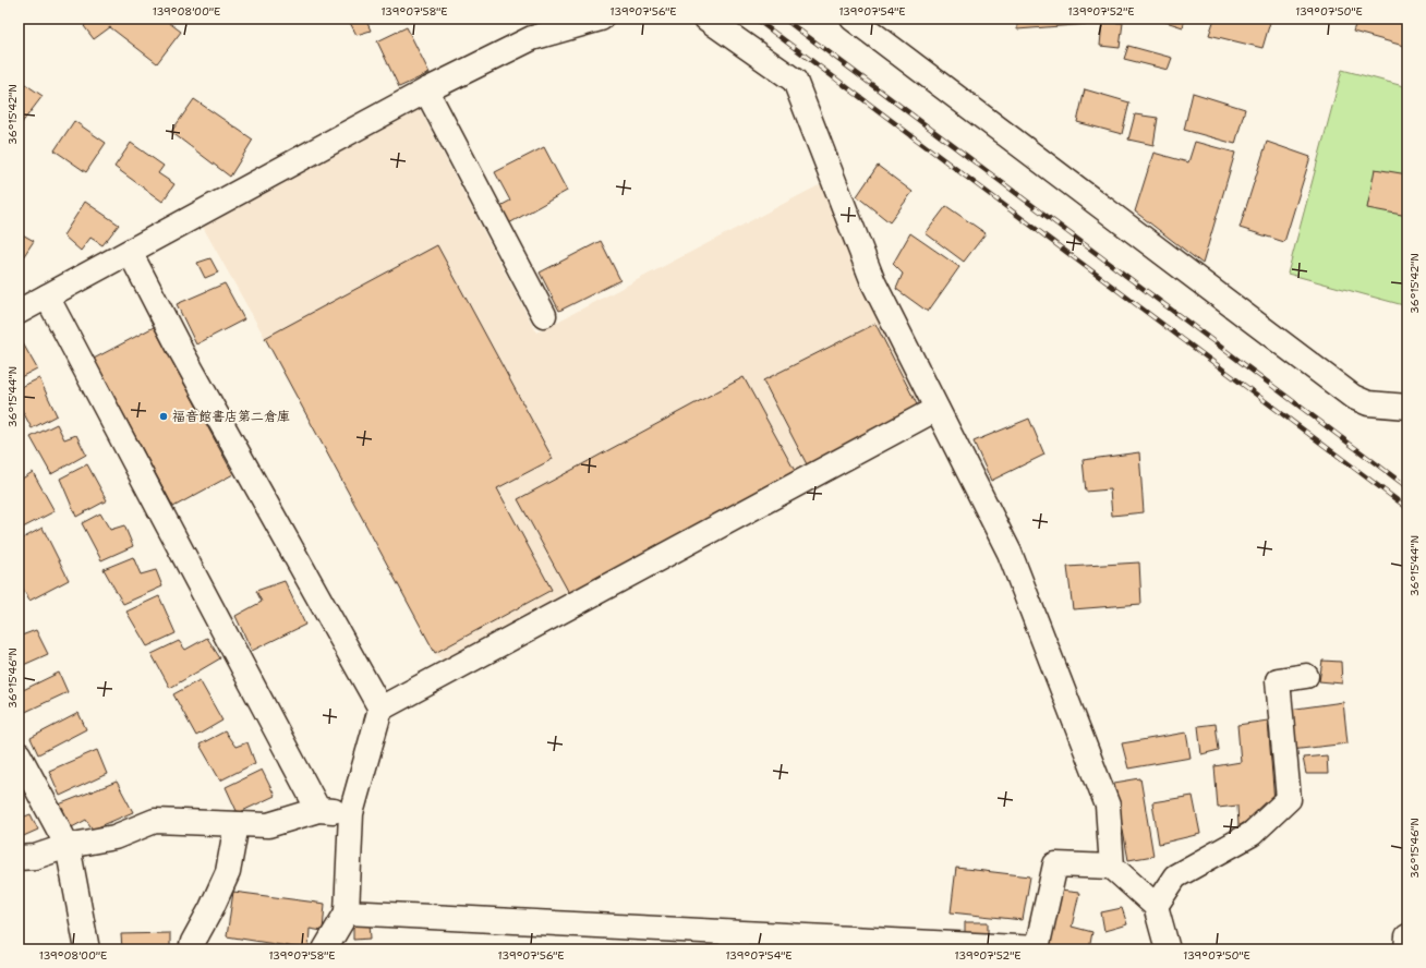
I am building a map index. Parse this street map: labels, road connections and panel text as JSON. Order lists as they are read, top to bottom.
{
  "places": ["福音館書店第二倉庫"],
  "coordinates": [
    "139°08'00\"E",
    "139°07'58\"E",
    "139°07'56\"E",
    "139°07'54\"E",
    "139°07'52\"E",
    "139°07'50\"E",
    "36°15'42\"N",
    "36°15'44\"N",
    "36°15'46\"N"
  ]
}
